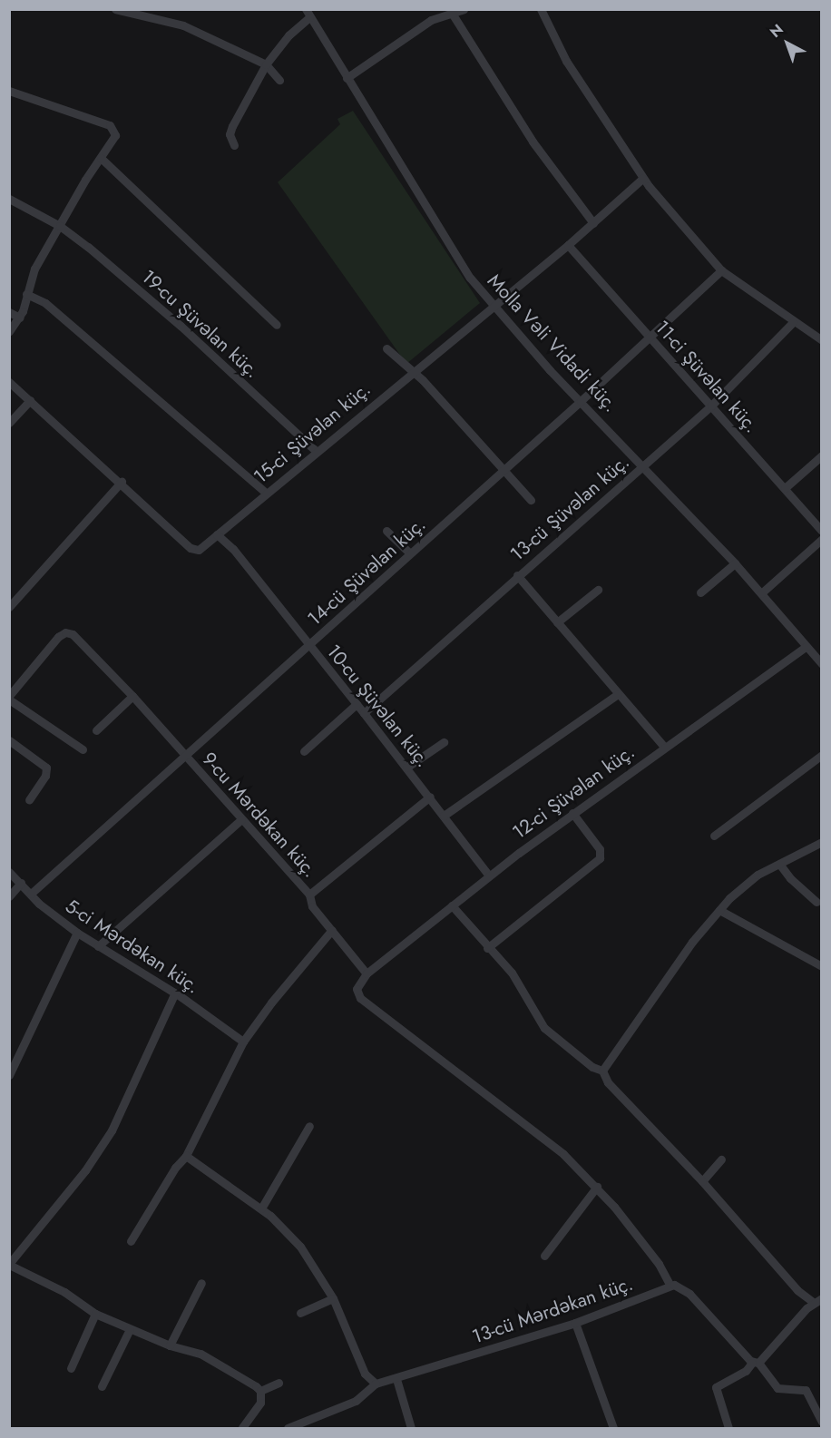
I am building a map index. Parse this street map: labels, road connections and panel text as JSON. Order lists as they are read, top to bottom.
{
  "streets": {
    "street": [
      "19-cu Şüvəlan küç.",
      "Molla Vəli Vidadi küç.",
      "11-ci Şüvəlan küç.",
      "15-ci Şüvəlan küç.",
      "13-cü Şüvəlan küç.",
      "14-cü Şüvəlan küç.",
      "10-cu Şüvəlan küç.",
      "12-ci Şüvəlan küç.",
      "9-cu Mərdəkan küç.",
      "5-ci Mərdəkan küç.",
      "13-cü Mərdəkan küç."
    ]
  },
  "crossings": [
    ["19-cu Şüvəlan küç.", "15-ci Şüvəlan küç."],
    ["Molla Vəli Vidadi küç.", "15-ci Şüvəlan küç."],
    ["Molla Vəli Vidadi küç.", "13-cü Şüvəlan küç."],
    ["Molla Vəli Vidadi küç.", "14-cü Şüvəlan küç."],
    ["Molla Vəli Vidadi küç.", "12-ci Şüvəlan küç."],
    ["11-ci Şüvəlan küç.", "15-ci Şüvəlan küç."],
    ["11-ci Şüvəlan küç.", "13-cü Şüvəlan küç."],
    ["11-ci Şüvəlan küç.", "14-cü Şüvəlan küç."],
    ["15-ci Şüvəlan küç.", "10-cu Şüvəlan küç."],
    ["13-cü Şüvəlan küç.", "10-cu Şüvəlan küç."],
    ["14-cü Şüvəlan küç.", "10-cu Şüvəlan küç."],
    ["14-cü Şüvəlan küç.", "9-cu Mərdəkan küç."],
    ["14-cü Şüvəlan küç.", "5-ci Mərdəkan küç."],
    ["10-cu Şüvəlan küç.", "12-ci Şüvəlan küç."],
    ["12-ci Şüvəlan küç.", "9-cu Mərdəkan küç."]
  ],
  "north": "top left"
}
